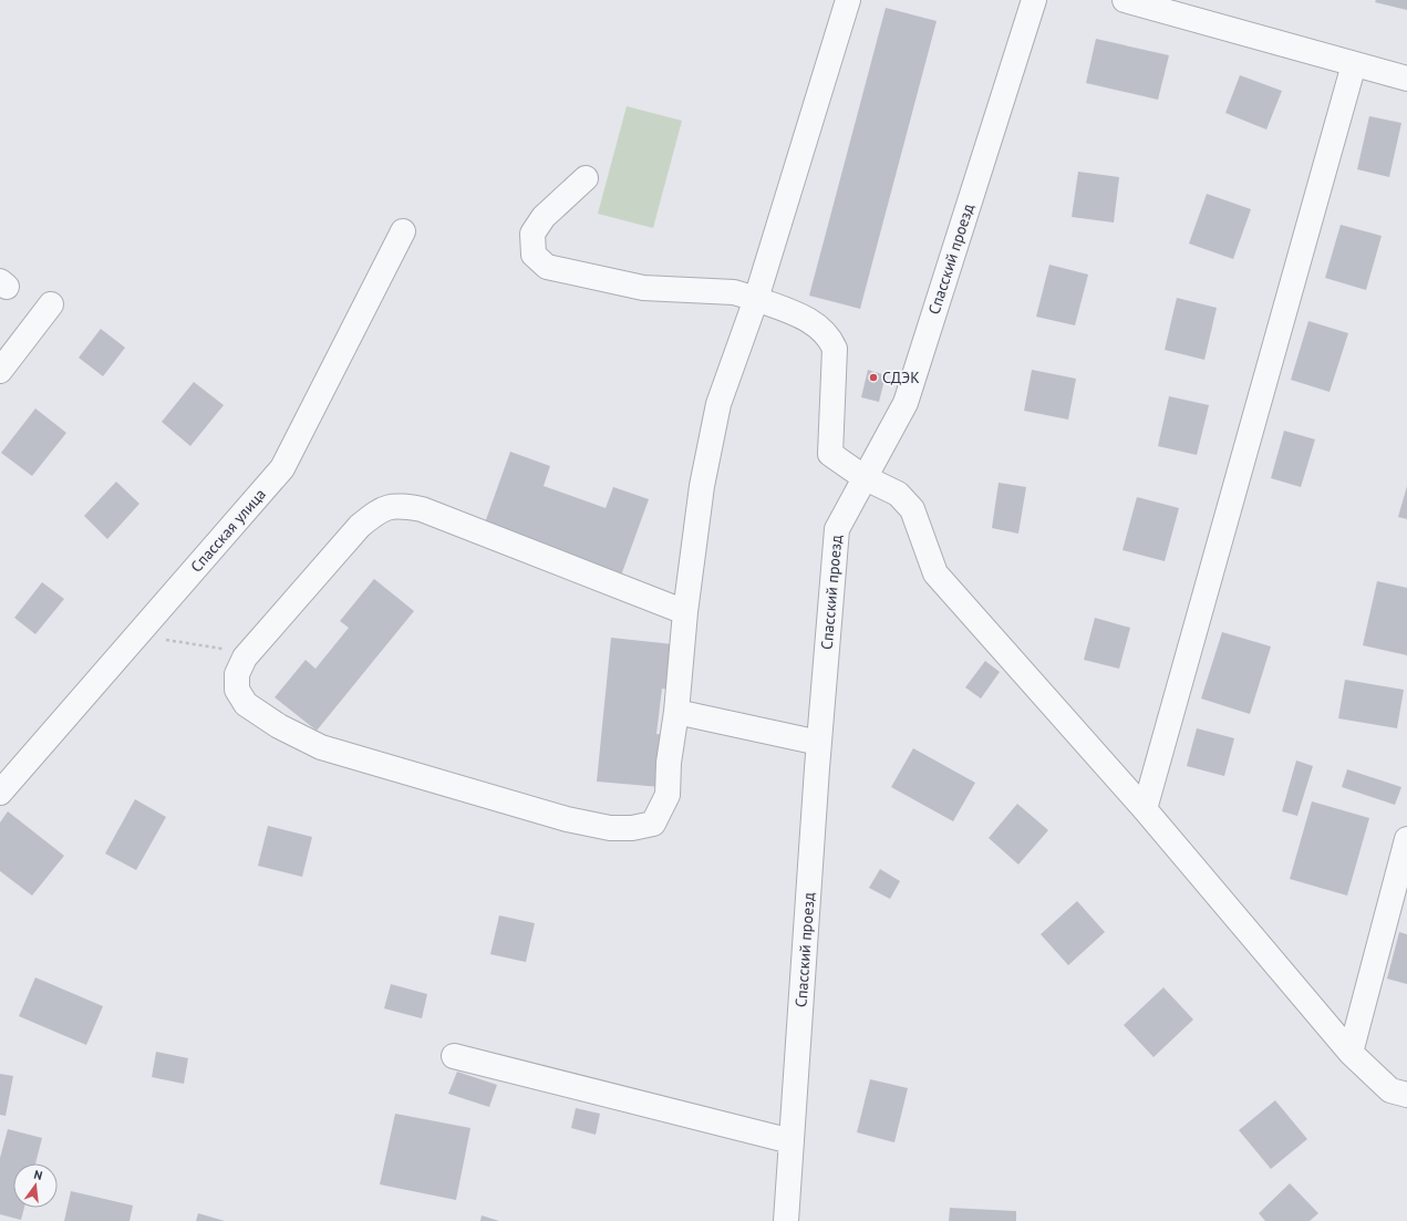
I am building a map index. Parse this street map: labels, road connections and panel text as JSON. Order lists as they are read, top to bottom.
{
  "streets": {
    "street": ["Спасский проезд", "Спасская улица"]
  },
  "places": ["СДЭК"],
  "north": "top"
}
